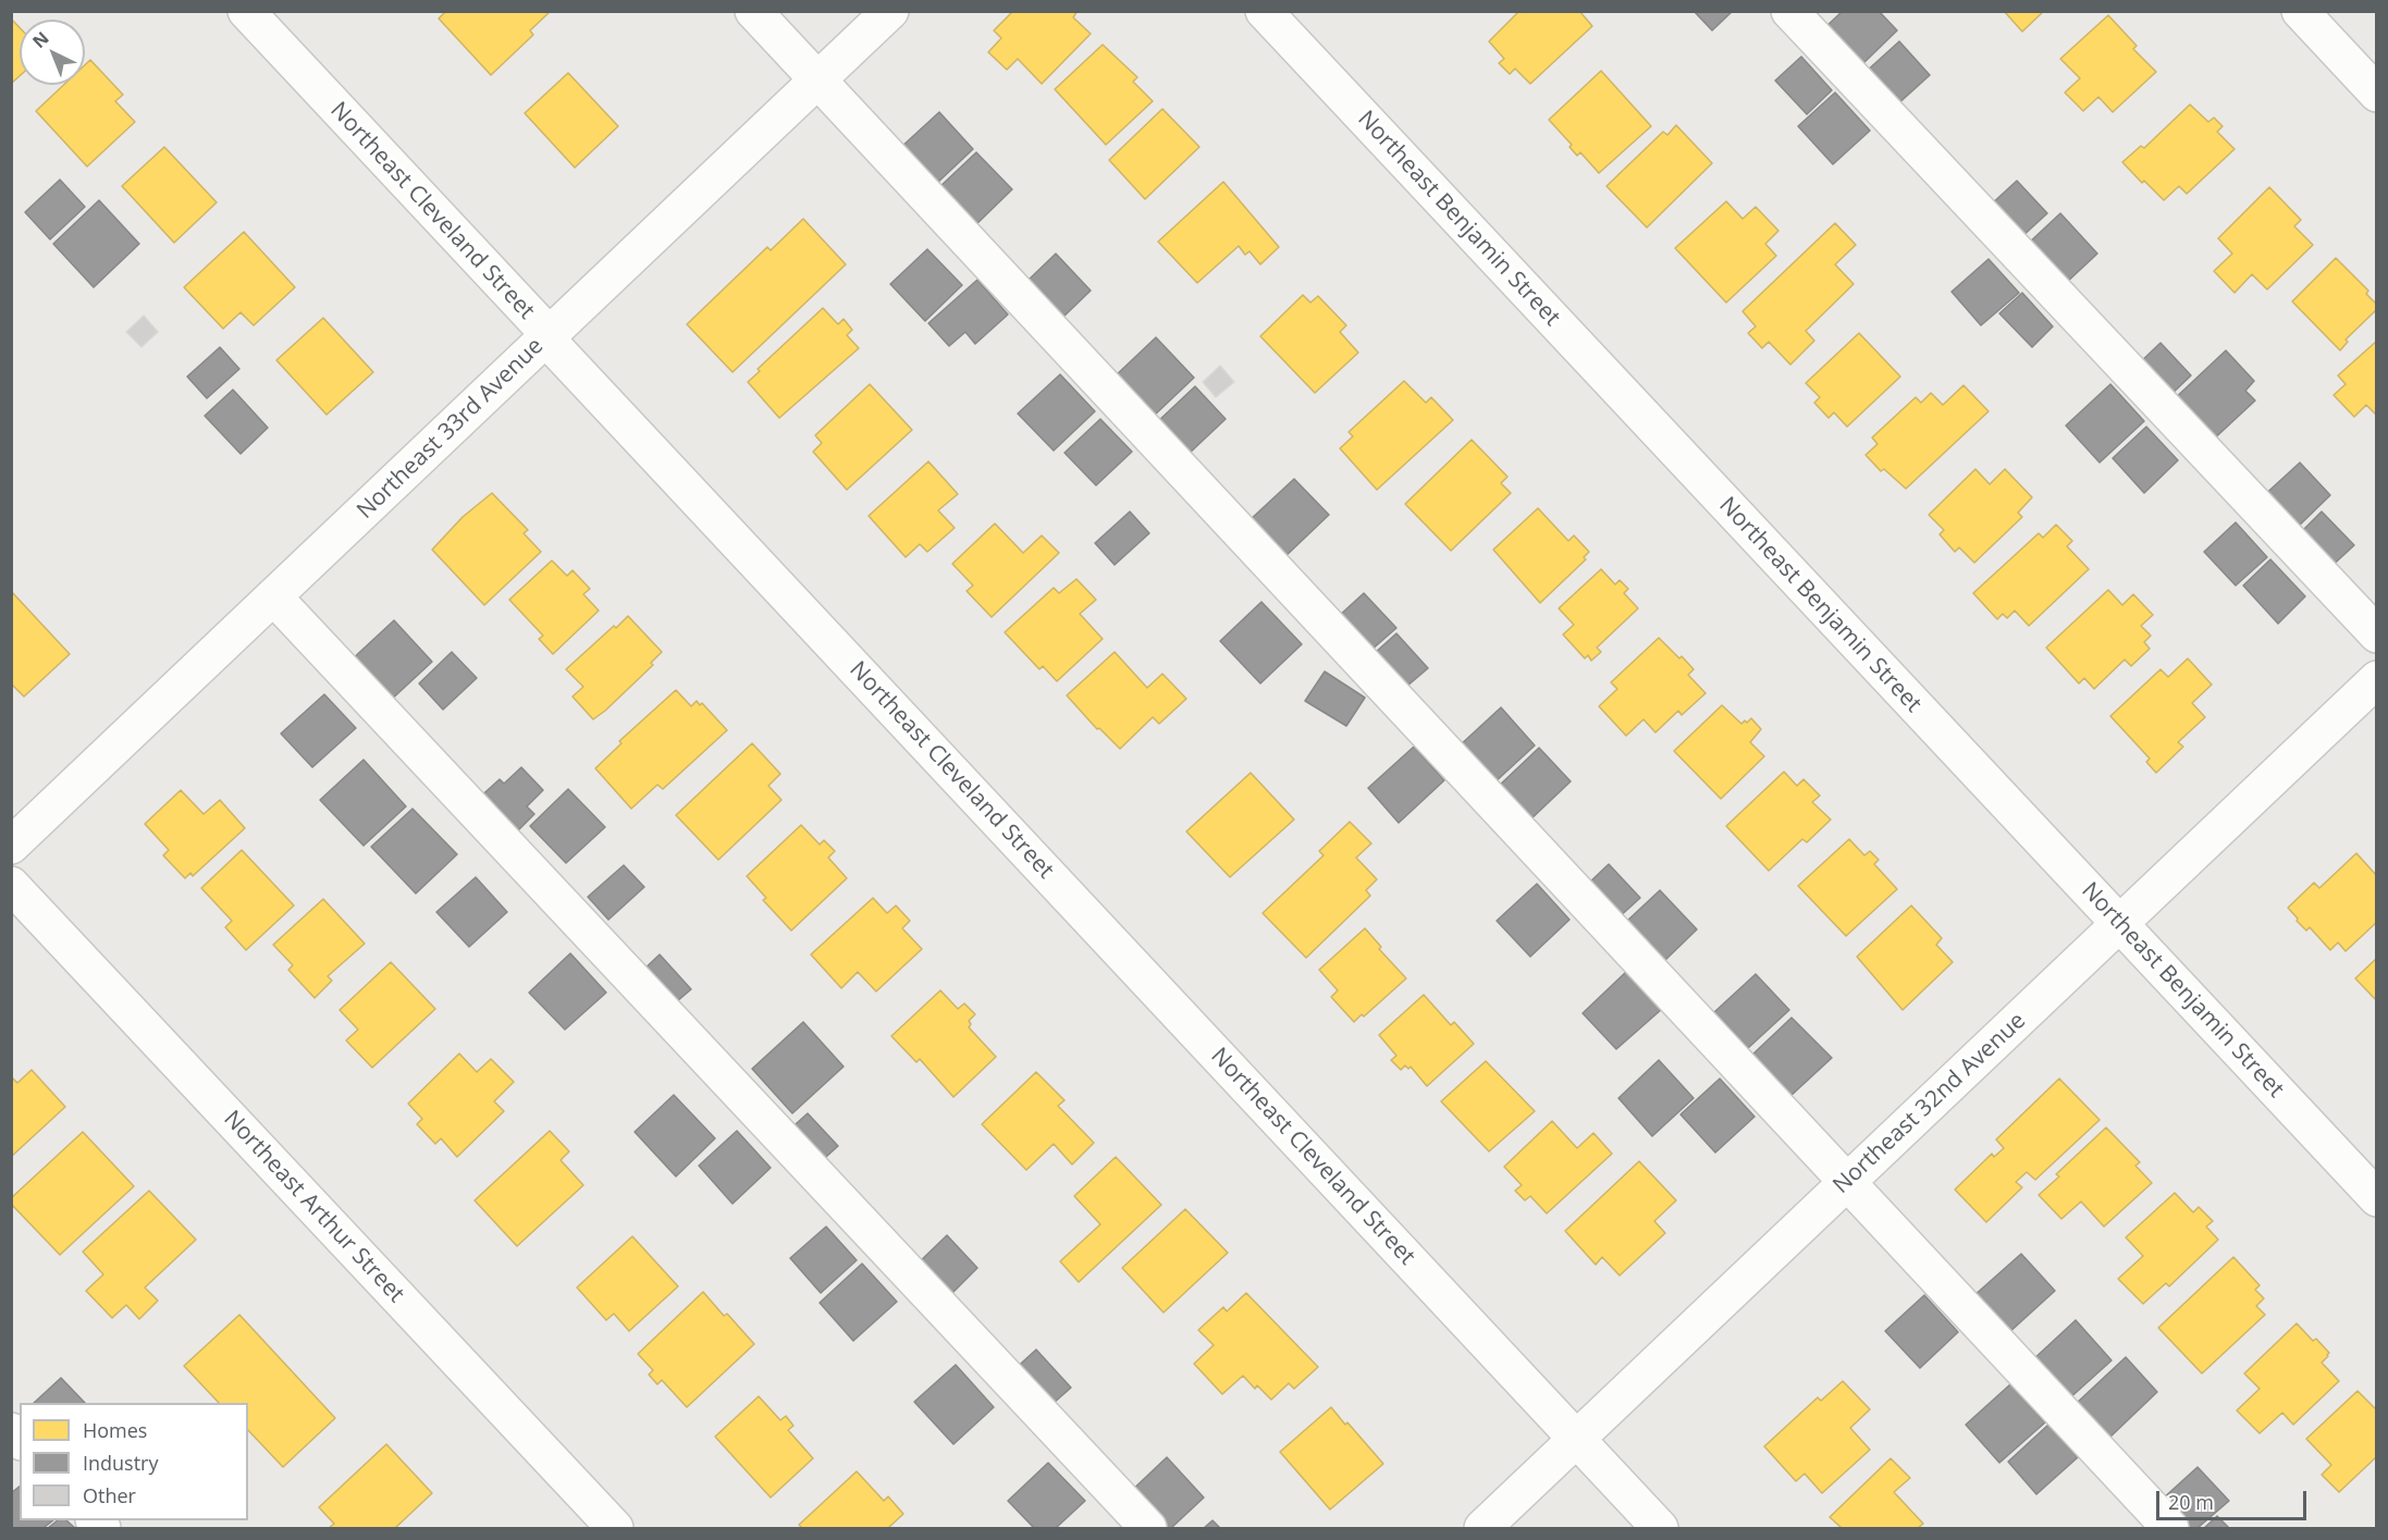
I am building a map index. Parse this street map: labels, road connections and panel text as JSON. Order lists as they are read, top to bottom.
{
  "streets": {
    "street": [
      "Northeast Cleveland Street",
      "Northeast Benjamin Street",
      "Northeast 33rd Avenue",
      "Northeast 32nd Avenue",
      "Northeast Arthur Street"
    ]
  },
  "crossings": [
    ["Northeast Cleveland Street", "Northeast 33rd Avenue"],
    ["Northeast Cleveland Street", "Northeast 32nd Avenue"],
    ["Northeast Benjamin Street", "Northeast 32nd Avenue"]
  ],
  "legend": ["Homes", "Industry", "Other"],
  "scale_bar": "20 m",
  "north": "top left"
}
